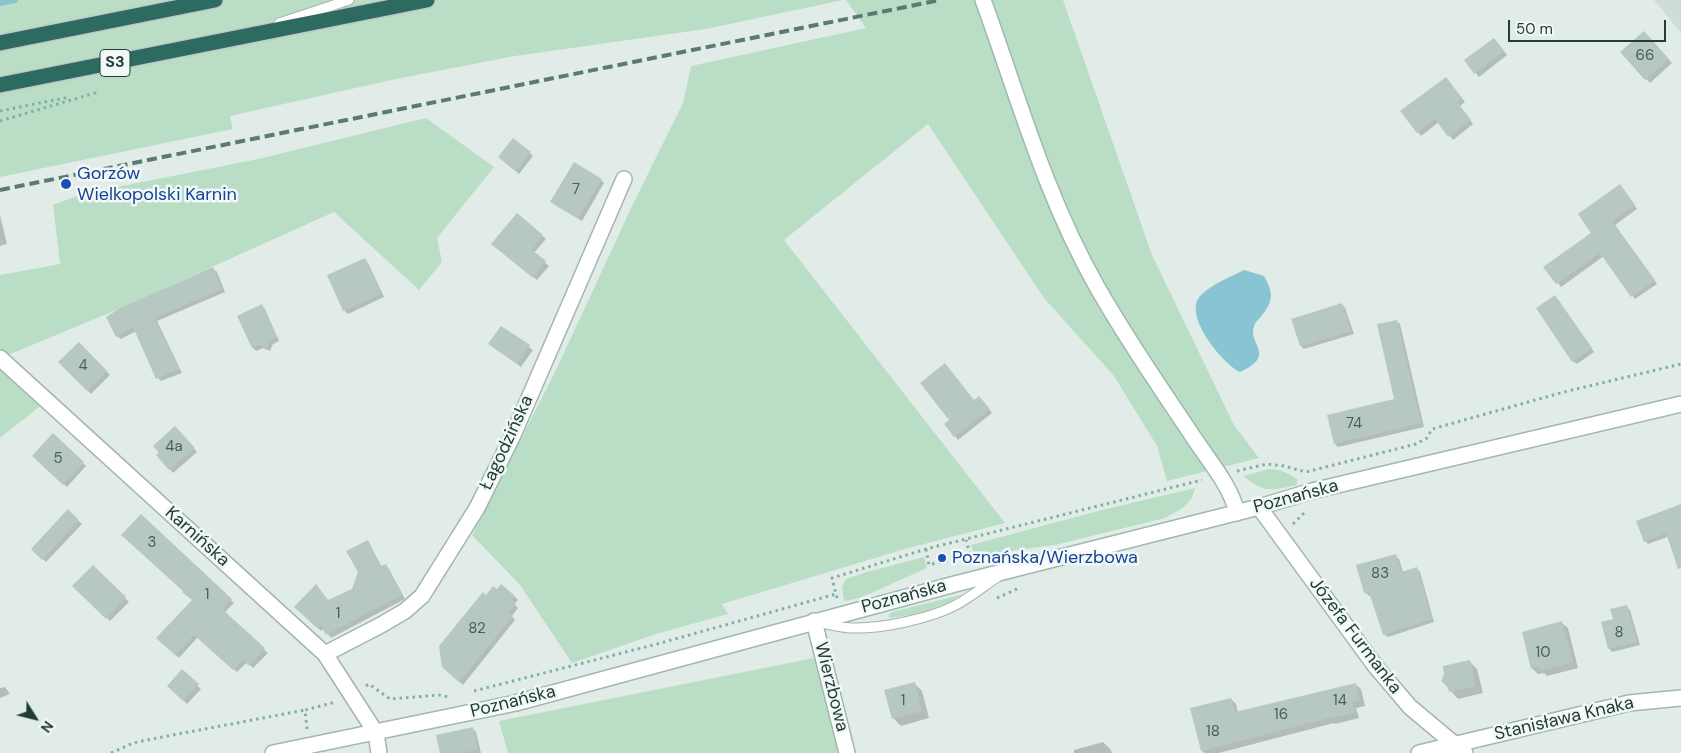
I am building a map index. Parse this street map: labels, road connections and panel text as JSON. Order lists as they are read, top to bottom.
{
  "streets": {
    "highway": ["S3"],
    "street": [
      "Łagodzińska",
      "Poznańska",
      "Karnińska",
      "Józefa Furmanka",
      "Wierzbowa",
      "Stanisława Knaka"
    ]
  },
  "crossings": [
    ["Łagodzińska", "Karnińska"],
    ["Poznańska", "Karnińska"],
    ["Poznańska", "Józefa Furmanka"],
    ["Poznańska", "Wierzbowa"],
    ["Józefa Furmanka", "Stanisława Knaka"]
  ],
  "places": ["Gorzów Wielkopolski Karnin", "Poznańska/Wierzbowa"],
  "house_numbers": [
    "66",
    "7",
    "4",
    "74",
    "4a",
    "5",
    "3",
    "83",
    "1",
    "1",
    "82",
    "8",
    "10",
    "1",
    "14",
    "16",
    "18"
  ],
  "scale_bar": "50 m",
  "north": "bottom right"
}
